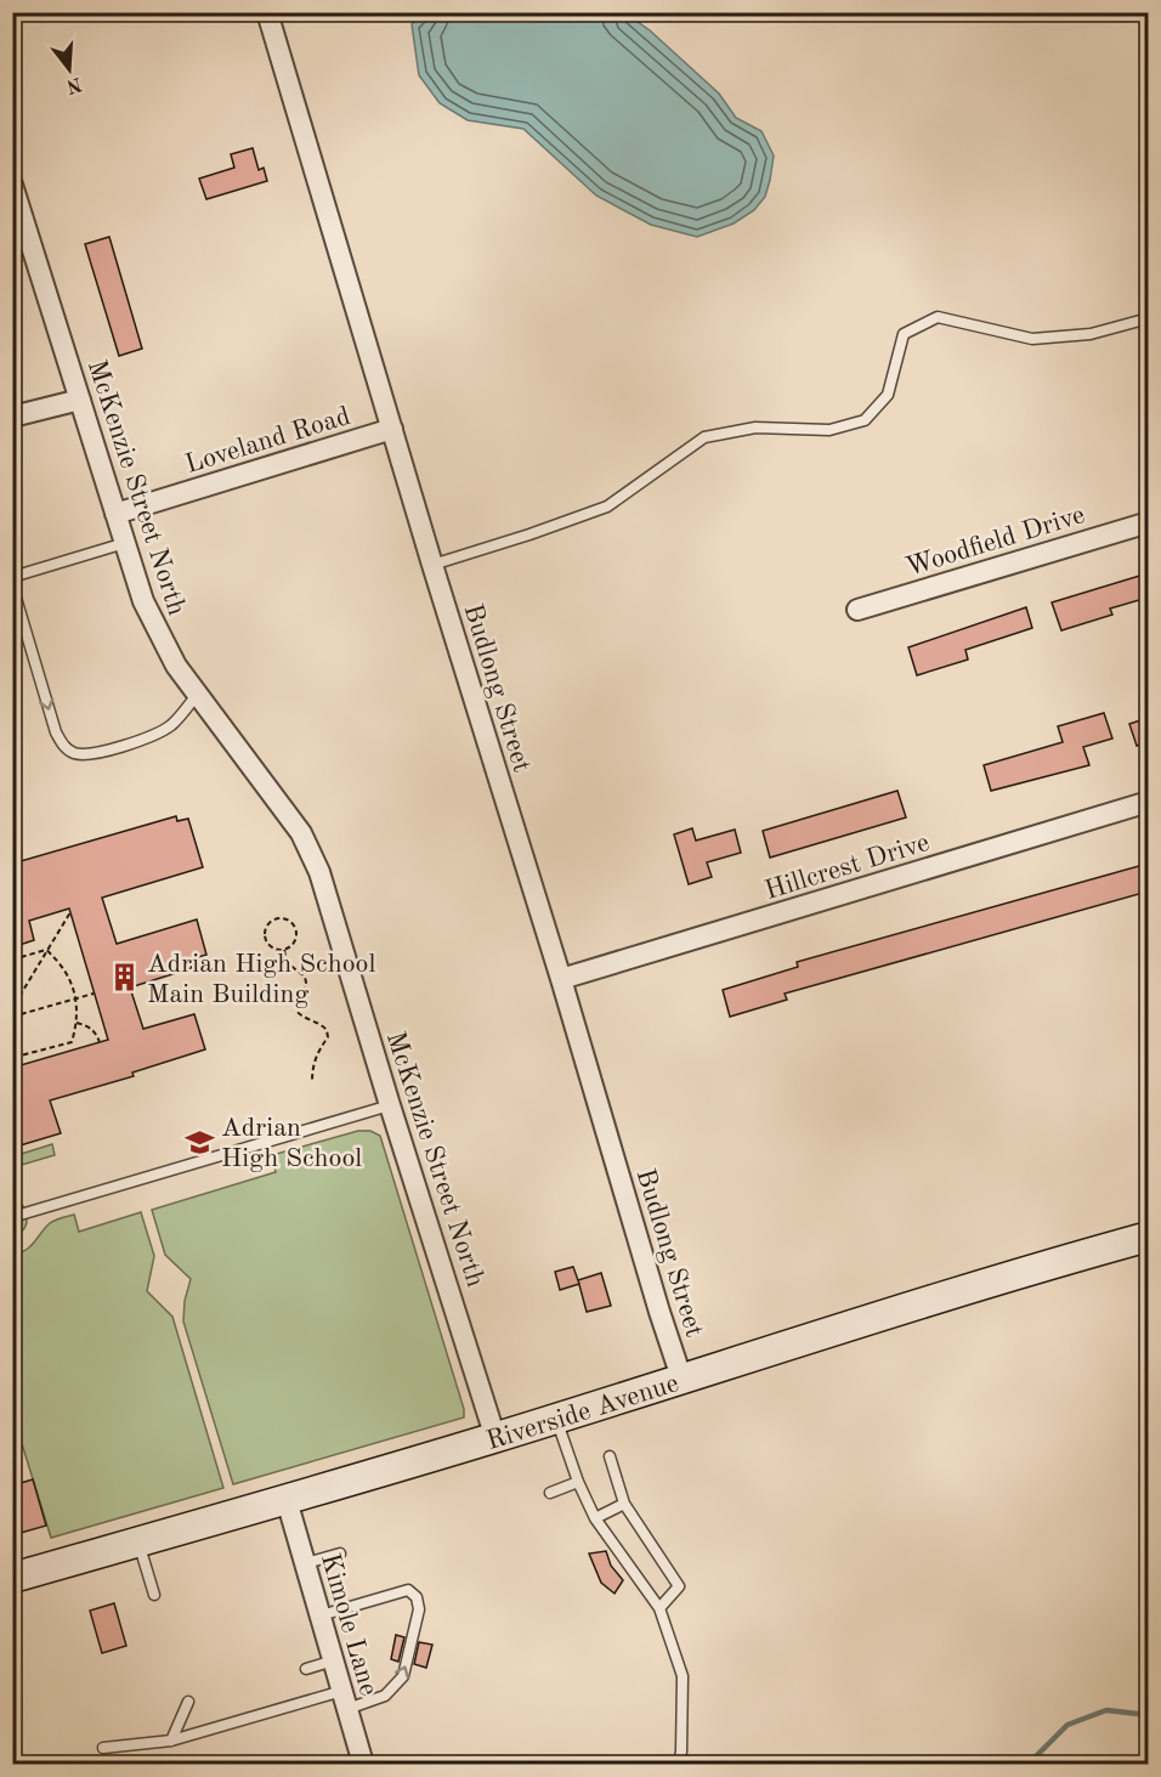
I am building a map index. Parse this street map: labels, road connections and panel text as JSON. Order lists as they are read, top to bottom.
{
  "streets": {
    "street": [
      "Loveland Road",
      "McKenzie Street North",
      "Woodfield Drive",
      "Budlong Street",
      "Hillcrest Drive",
      "Riverside Avenue",
      "Kimole Lane"
    ]
  },
  "crossings": [
    ["Loveland Road", "McKenzie Street North"],
    ["Loveland Road", "Budlong Street"],
    ["McKenzie Street North", "Riverside Avenue"],
    ["Budlong Street", "Hillcrest Drive"],
    ["Budlong Street", "Riverside Avenue"],
    ["Riverside Avenue", "Kimole Lane"]
  ],
  "places": {
    "building": ["Adrian High School Main Building"],
    "school or university": ["Adrian High School"]
  },
  "north": "bottom"
}
